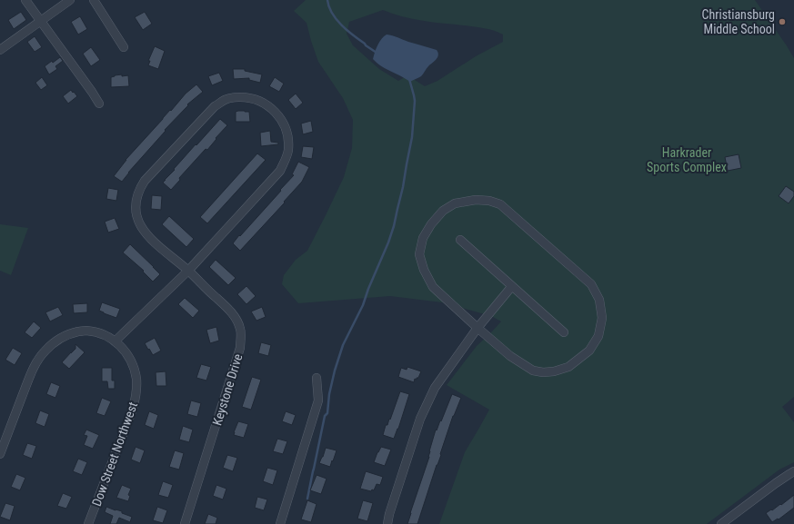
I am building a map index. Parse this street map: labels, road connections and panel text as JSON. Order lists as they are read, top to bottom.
{
  "streets": {
    "street": ["Keystone Drive", "Dow Street Northwest"]
  },
  "parks": ["Harkrader Sports Complex"],
  "places": ["Christiansburg Middle School"]
}
